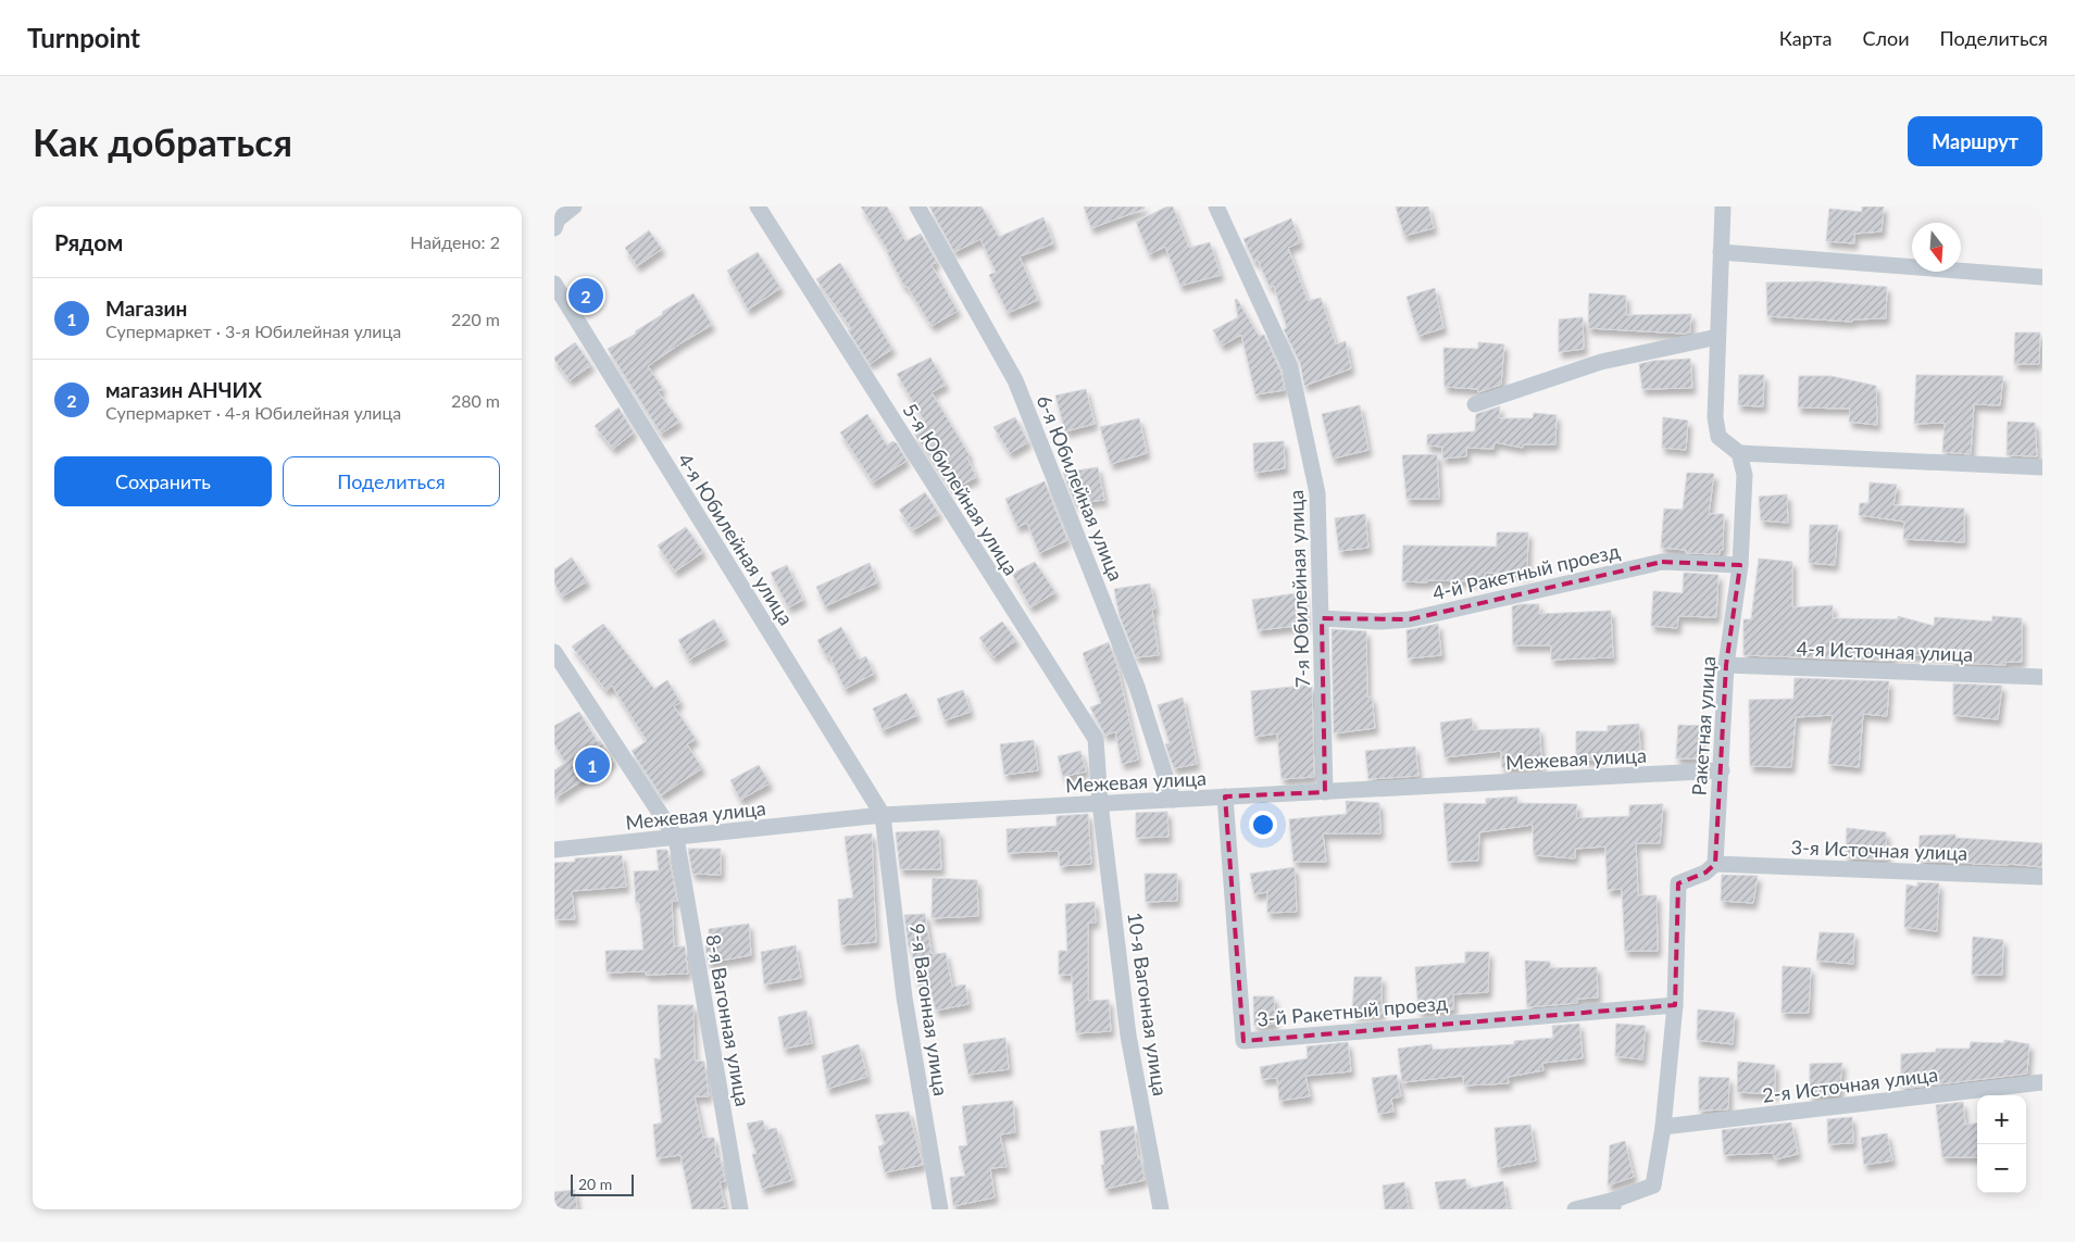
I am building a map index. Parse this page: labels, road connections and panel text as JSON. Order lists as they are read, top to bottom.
{
  "streets": {
    "street": [
      "6-я Юбилейная улица",
      "5-я Юбилейная улица",
      "4-я Юбилейная улица",
      "4-й Ракетный проезд",
      "7-я Юбилейная улица",
      "4-я Источная улица",
      "Ракетная улица",
      "Межевая улица",
      "3-я Источная улица",
      "10-я Вагонная улица",
      "9-я Вагонная улица",
      "3-й Ракетный проезд",
      "8-я Вагонная улица",
      "2-я Источная улица"
    ]
  },
  "crossings": [
    ["6-я Юбилейная улица", "Межевая улица"],
    ["5-я Юбилейная улица", "Межевая улица"],
    ["5-я Юбилейная улица", "10-я Вагонная улица"],
    ["4-я Юбилейная улица", "Межевая улица"],
    ["4-я Юбилейная улица", "9-я Вагонная улица"],
    ["4-й Ракетный проезд", "7-я Юбилейная улица"],
    ["4-й Ракетный проезд", "Ракетная улица"],
    ["7-я Юбилейная улица", "Межевая улица"],
    ["4-я Источная улица", "Ракетная улица"],
    ["Ракетная улица", "Межевая улица"],
    ["Ракетная улица", "3-я Источная улица"],
    ["Межевая улица", "10-я Вагонная улица"],
    ["Межевая улица", "9-я Вагонная улица"],
    ["Межевая улица", "3-й Ракетный проезд"],
    ["Межевая улица", "8-я Вагонная улица"]
  ],
  "scale_bar": "20 m",
  "north": "bottom",
  "page": {
    "header": "Turnpoint",
    "nav": ["Карта", "Слои", "Поделиться"],
    "buttons": [
      "Маршрут",
      ["Сохранить", "Поделиться"]
    ],
    "title": "Как добраться",
    "heading": ["Рядом", "Найдено: 2"],
    "pins": ["2", "1"],
    "list": [
      {
        "mark": "1",
        "name": "Магазин",
        "note": "Супермаркет · 3-я Юбилейная улица",
        "value": "220 m"
      },
      {
        "mark": "2",
        "name": "магазин АНЧИХ",
        "note": "Супермаркет · 4-я Юбилейная улица",
        "value": "280 m"
      }
    ],
    "map_buttons": ["+", "−"],
    "scale": "20 m"
  }
}
